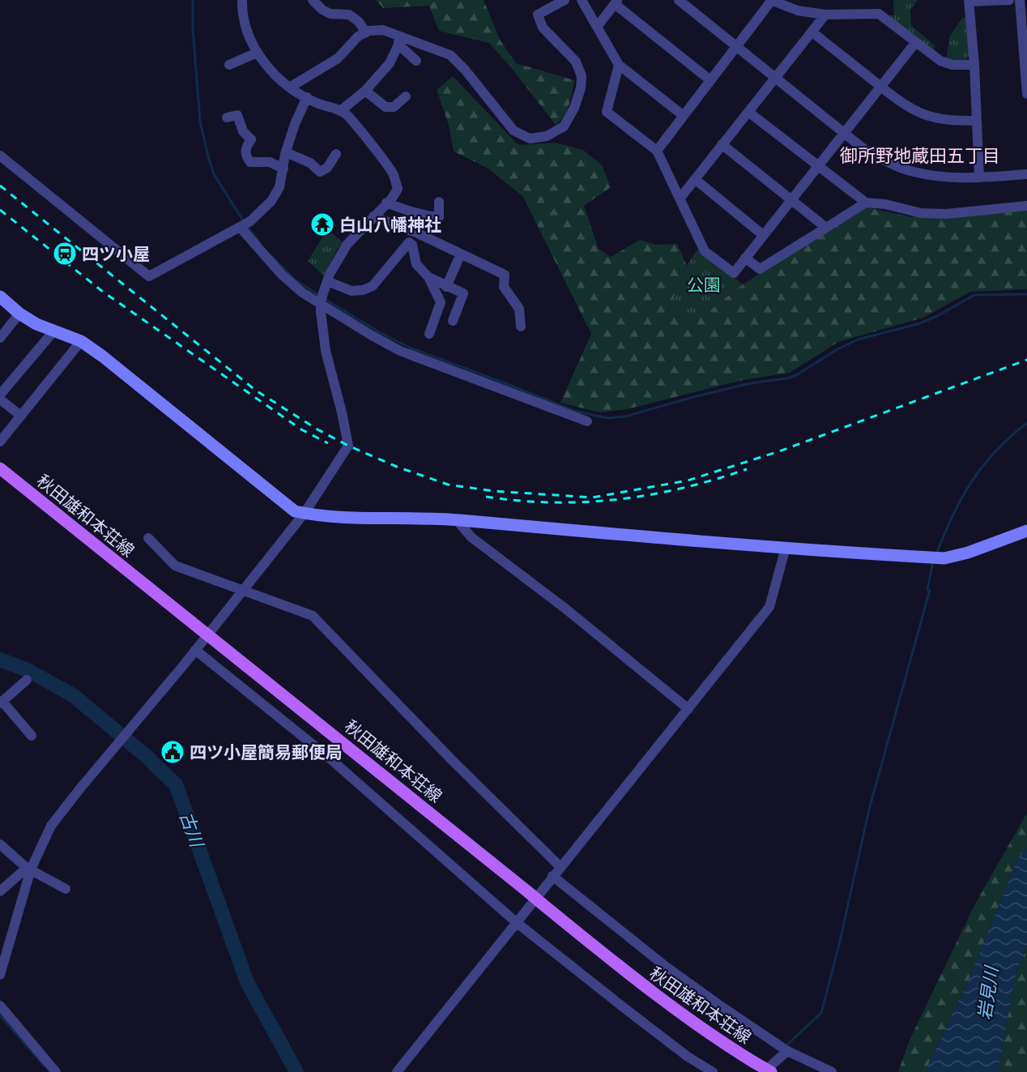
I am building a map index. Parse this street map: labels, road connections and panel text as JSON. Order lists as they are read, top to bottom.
{
  "streets": {
    "main road": ["秋田雄和本荘線"]
  },
  "districts": ["御所野地蔵田五丁目"],
  "water": ["古川", "岩見川"],
  "parks": ["公園"],
  "places": {
    "temple": ["白山八幡神社"],
    "station": ["四ツ小屋"],
    "public building": ["四ツ小屋簡易郵便局"]
  }
}
